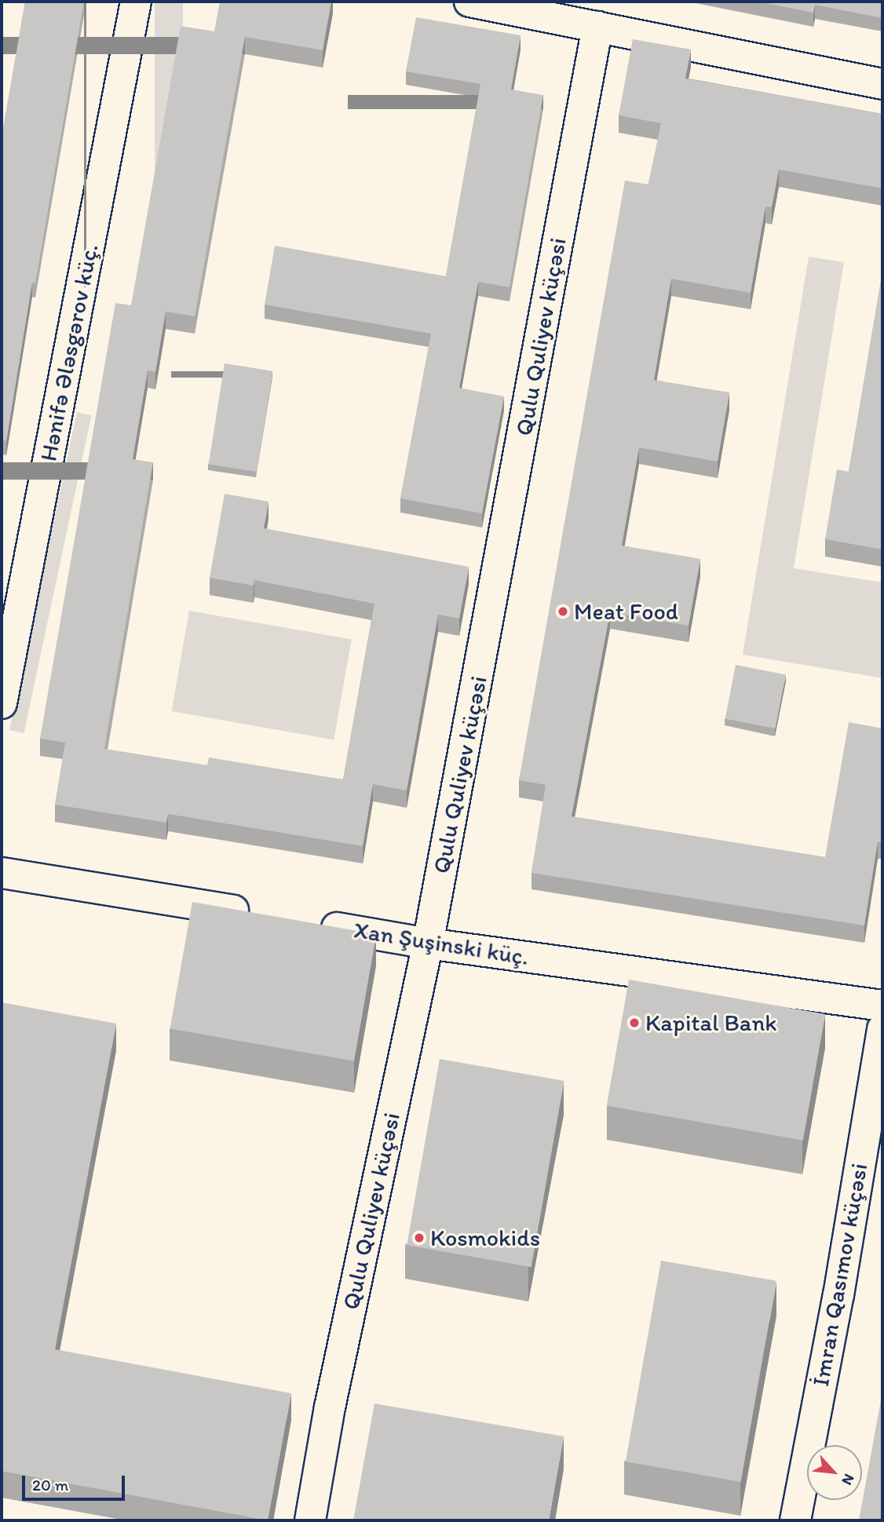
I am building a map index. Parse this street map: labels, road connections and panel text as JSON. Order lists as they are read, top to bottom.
{
  "streets": {
    "street": [
      "Qulu Quliyev küçəsi",
      "Hənifə Ələsgərov küç.",
      "Xan Şuşinski küç.",
      "İmran Qasımov küçəsi"
    ]
  },
  "crossings": [
    ["Qulu Quliyev küçəsi", "Xan Şuşinski küç."]
  ],
  "places": ["Meat Food", "Kapital Bank", "Kosmokids"],
  "scale_bar": "20 m",
  "north": "bottom right"
}
